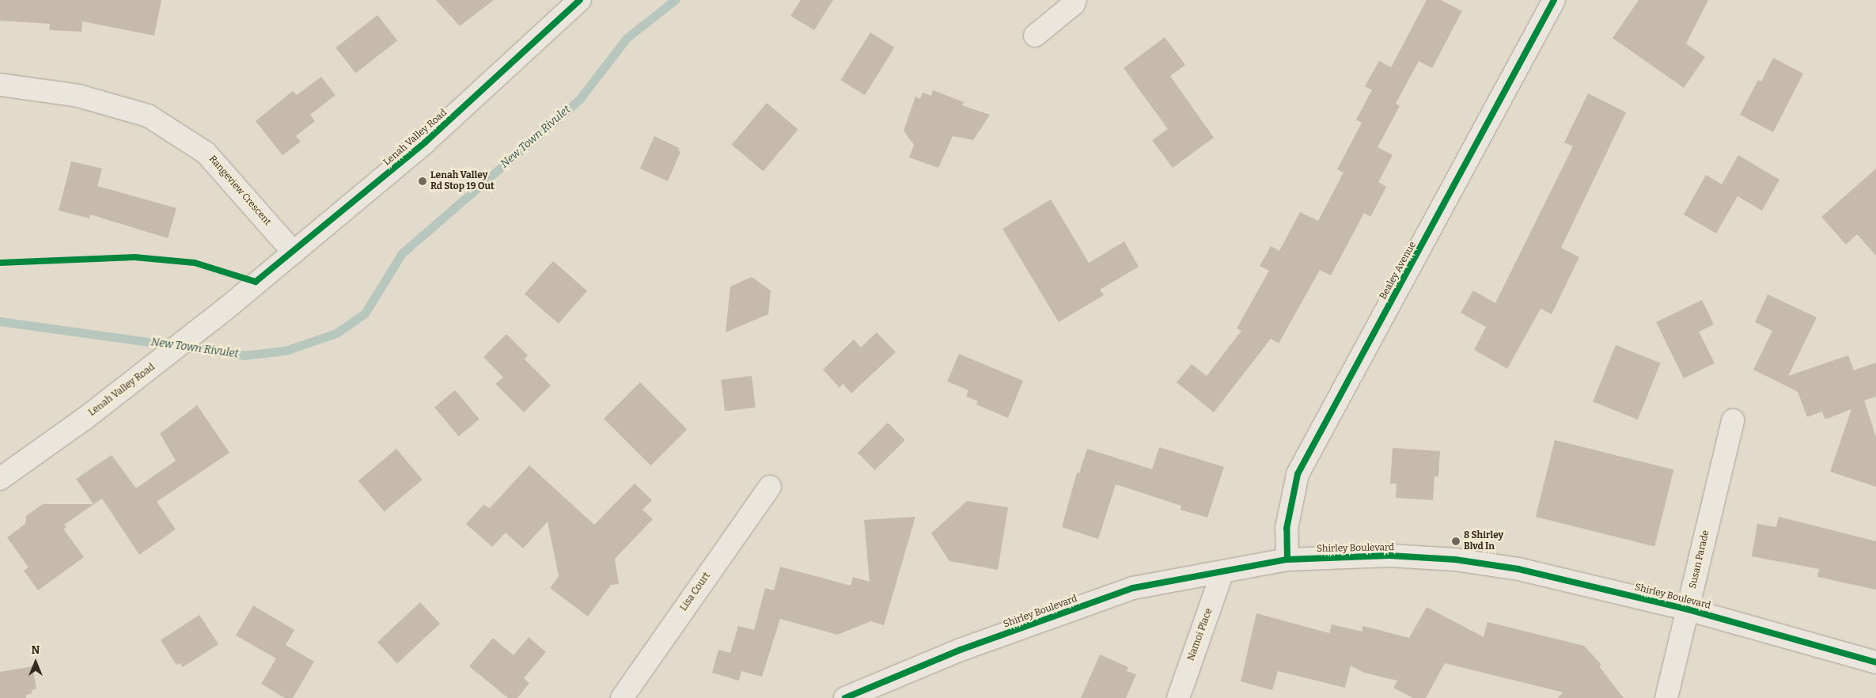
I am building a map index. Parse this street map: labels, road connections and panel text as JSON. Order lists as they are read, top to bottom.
{
  "streets": {
    "street": [
      "Lenah Valley Road",
      "Rangeview Crescent",
      "Bealey Avenue",
      "Shirley Boulevard",
      "Susan Parade",
      "Lisa Court",
      "Namoi Place"
    ]
  },
  "crossings": [
    ["Lenah Valley Road", "Rangeview Crescent"],
    ["Bealey Avenue", "Shirley Boulevard"],
    ["Shirley Boulevard", "Susan Parade"],
    ["Shirley Boulevard", "Namoi Place"]
  ],
  "water": ["New Town Rivulet"],
  "places": ["Lenah Valley Rd Stop 19 Out", "8 Shirley Blvd In"],
  "north": "top"
}
